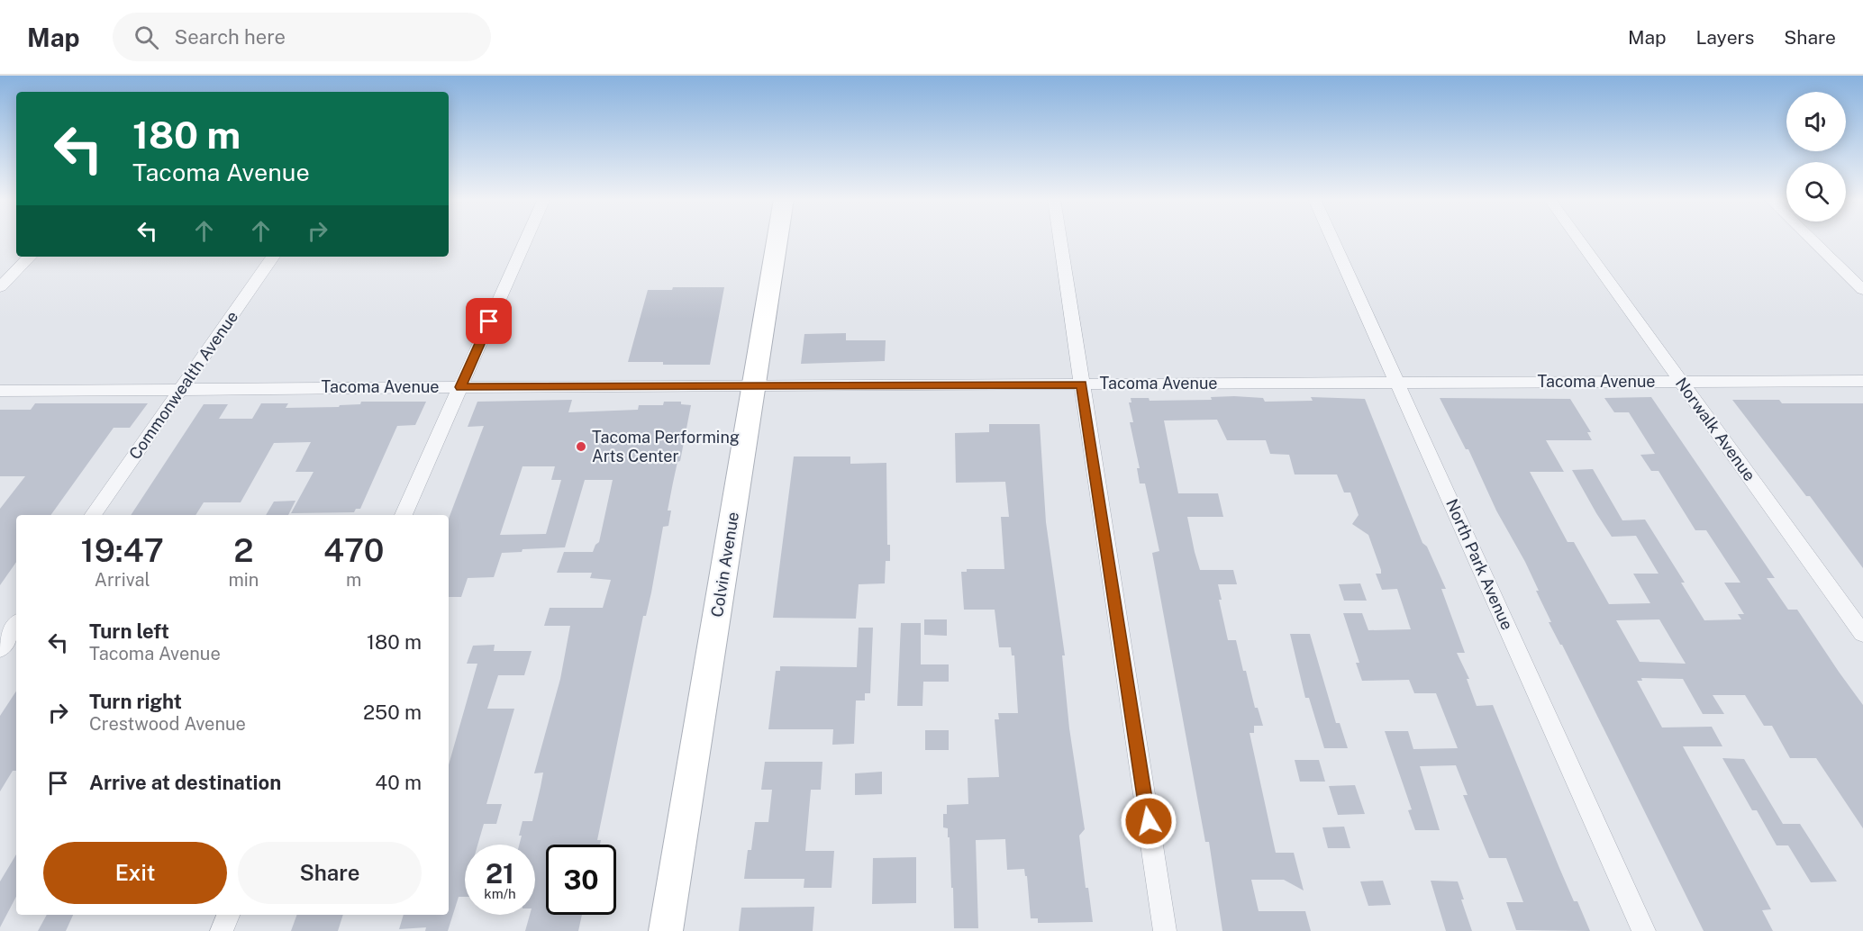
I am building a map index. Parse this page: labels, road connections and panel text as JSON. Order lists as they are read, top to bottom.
{
  "streets": {
    "street": [
      "Tacoma Avenue",
      "Commonwealth Avenue",
      "Norwalk Avenue",
      "Colvin Avenue",
      "North Park Avenue"
    ]
  },
  "crossings": [
    ["Tacoma Avenue", "Commonwealth Avenue"],
    ["Tacoma Avenue", "Norwalk Avenue"],
    ["Tacoma Avenue", "Colvin Avenue"],
    ["Tacoma Avenue", "North Park Avenue"]
  ],
  "places": ["Tacoma Performing Arts Center"],
  "page": {
    "header": "Map",
    "search": "Search here",
    "nav": ["Map", "Layers", "Share"],
    "turn": ["180 m", "Tacoma Avenue"],
    "eta": [
      "19:47",
      "Arrival",
      "2",
      "min",
      "470",
      "m"
    ],
    "list": [
      {
        "name": "Turn left",
        "note": "Tacoma Avenue",
        "value": "180 m"
      },
      {
        "name": "Turn right",
        "note": "Crestwood Avenue",
        "value": "250 m"
      },
      {
        "name": "Arrive at destination",
        "value": "40 m"
      }
    ],
    "buttons": ["Exit", "Share"],
    "speed": "21 km/h",
    "limit": "30"
  }
}
